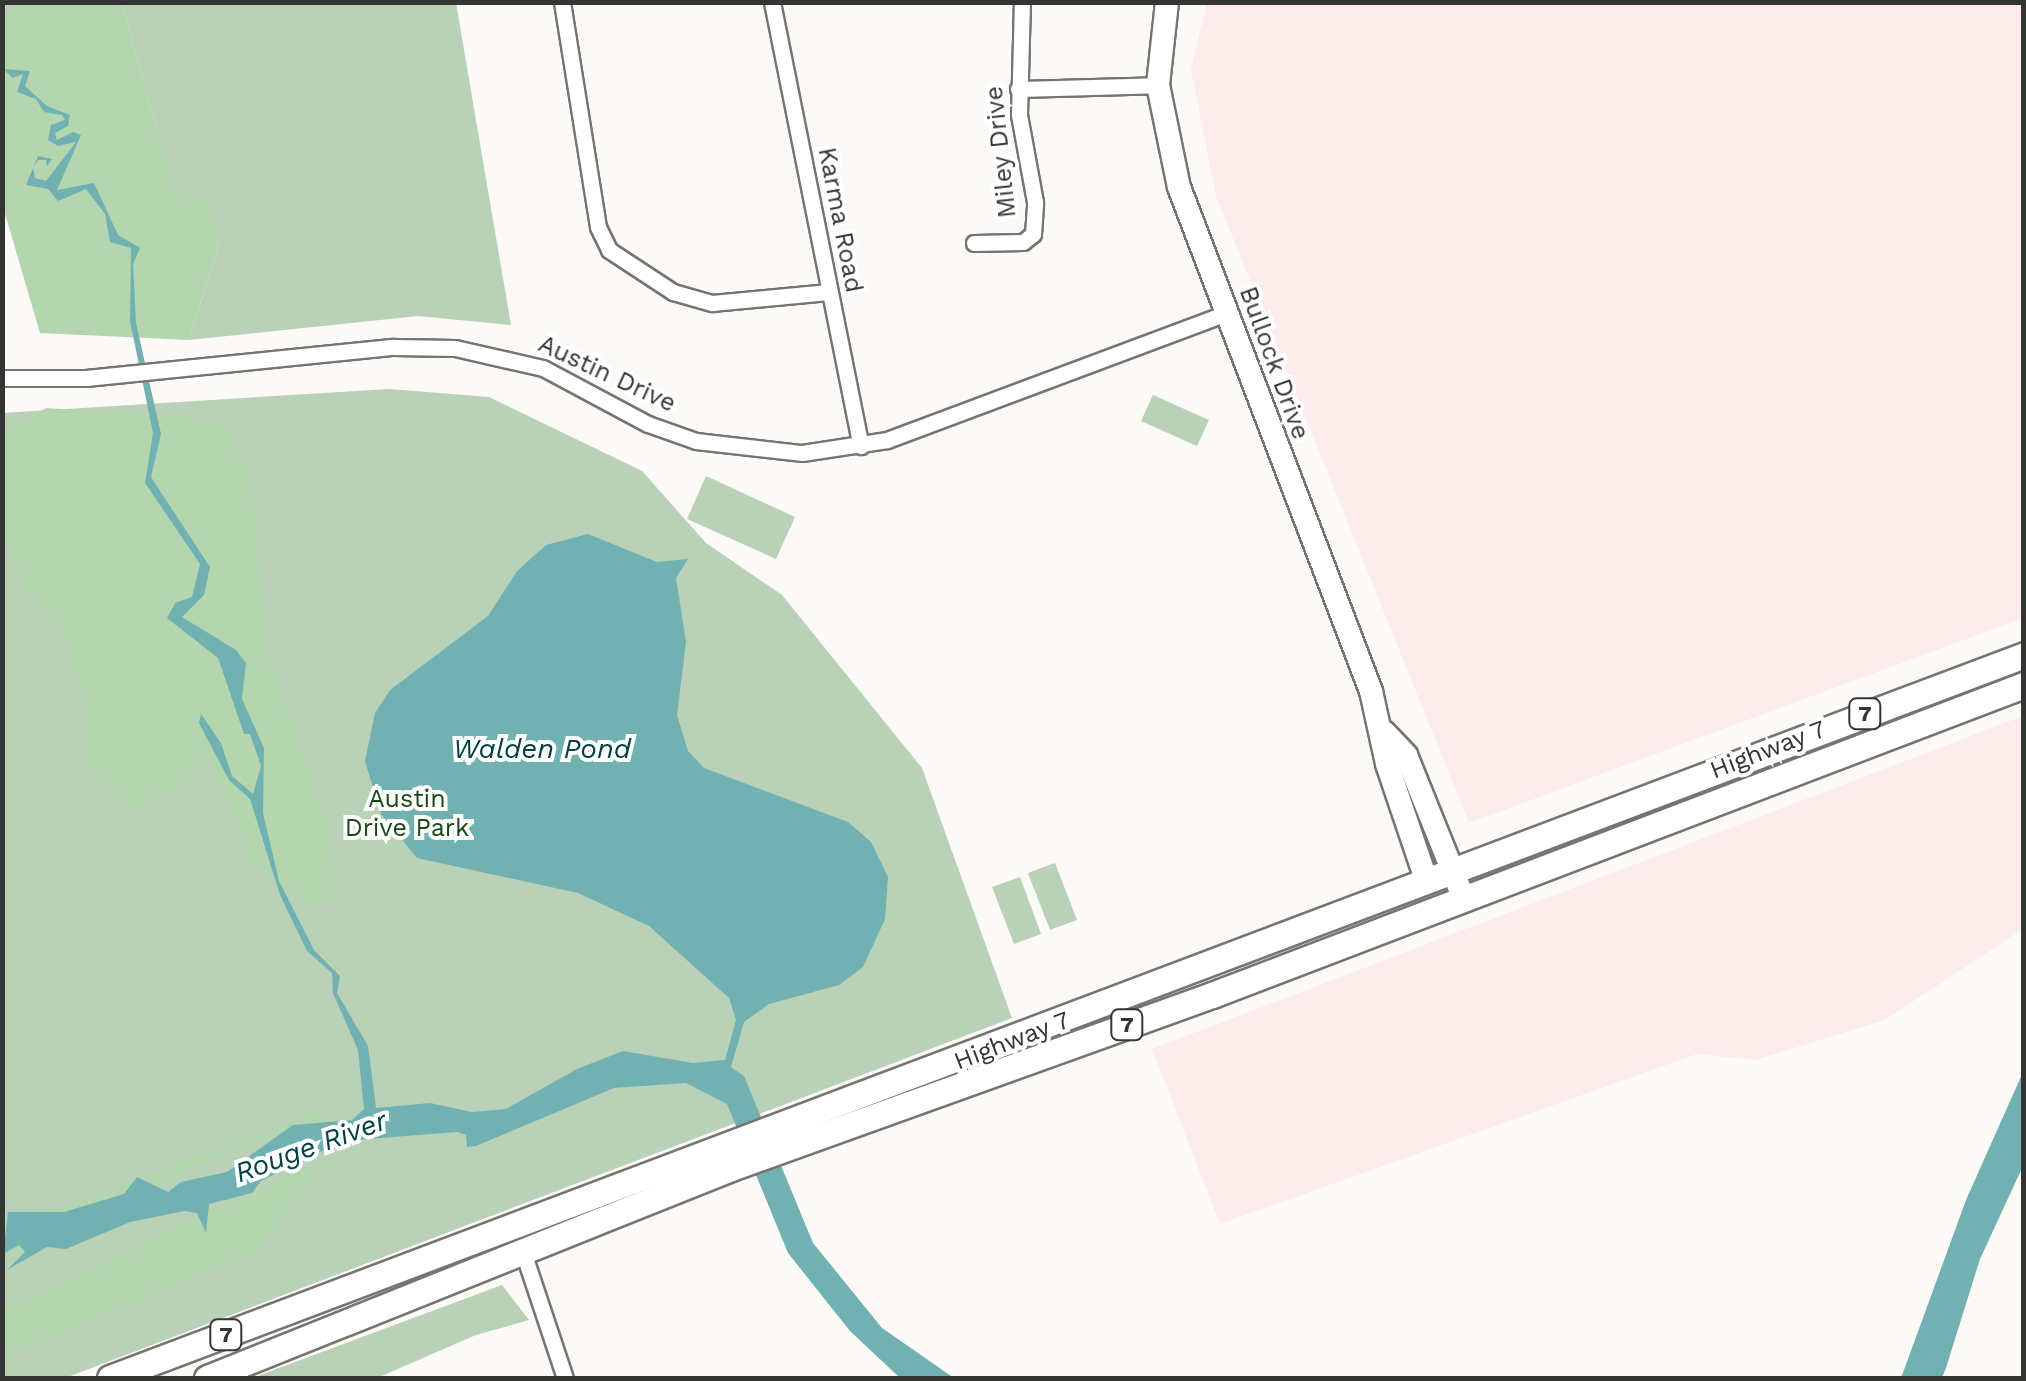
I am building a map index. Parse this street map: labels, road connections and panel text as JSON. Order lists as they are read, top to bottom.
{
  "streets": {
    "main road": ["7", "Highway 7"],
    "street": [
      "Miley Drive",
      "Karma Road",
      "Bullock Drive",
      "Austin Drive"
    ]
  },
  "crossings": [
    ["Karma Road", "Austin Drive"],
    ["Bullock Drive", "Austin Drive"],
    ["Bullock Drive", "Highway 7"]
  ],
  "water": ["Walden Pond", "Rouge River"],
  "parks": ["Austin Drive Park"]
}
